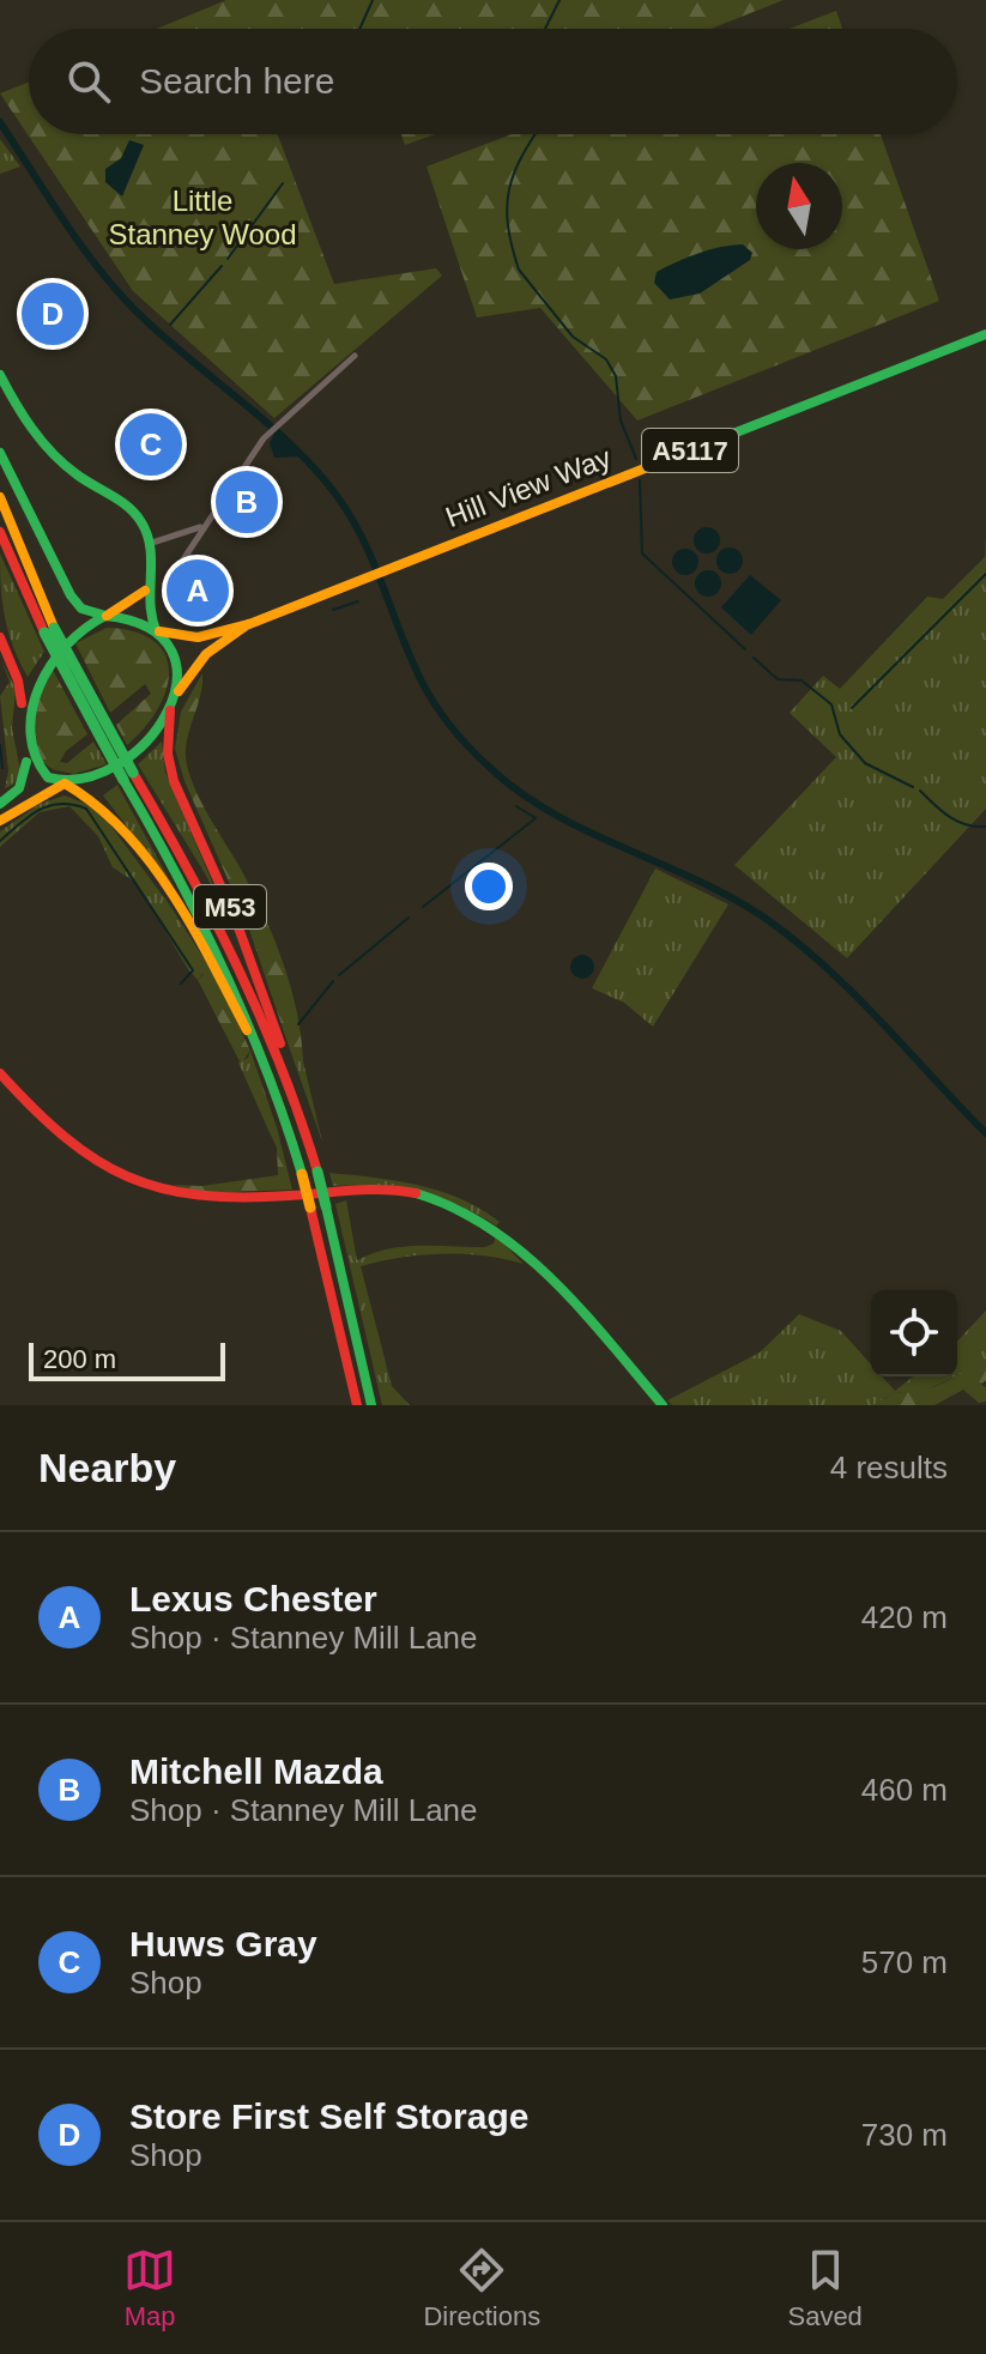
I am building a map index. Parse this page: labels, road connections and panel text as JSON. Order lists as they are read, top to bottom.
{
  "streets": {
    "main road": ["A5117", "Hill View Way", "M53"]
  },
  "crossings": [
    ["Hill View Way", "M53"]
  ],
  "parks": ["Little Stanney Wood"],
  "scale_bar": "200 m",
  "north": "top",
  "page": {
    "search": "Search here",
    "pins": [
      "D",
      "C",
      "B",
      "A"
    ],
    "scale": "200 m",
    "heading": ["Nearby", "4 results"],
    "list": [
      {
        "mark": "A",
        "name": "Lexus Chester",
        "note": "Shop · Stanney Mill Lane",
        "value": "420 m"
      },
      {
        "mark": "B",
        "name": "Mitchell Mazda",
        "note": "Shop · Stanney Mill Lane",
        "value": "460 m"
      },
      {
        "mark": "C",
        "name": "Huws Gray",
        "note": "Shop",
        "value": "570 m"
      },
      {
        "mark": "D",
        "name": "Store First Self Storage",
        "note": "Shop",
        "value": "730 m"
      }
    ],
    "nav": ["Map", "Directions", "Saved"]
  }
}
